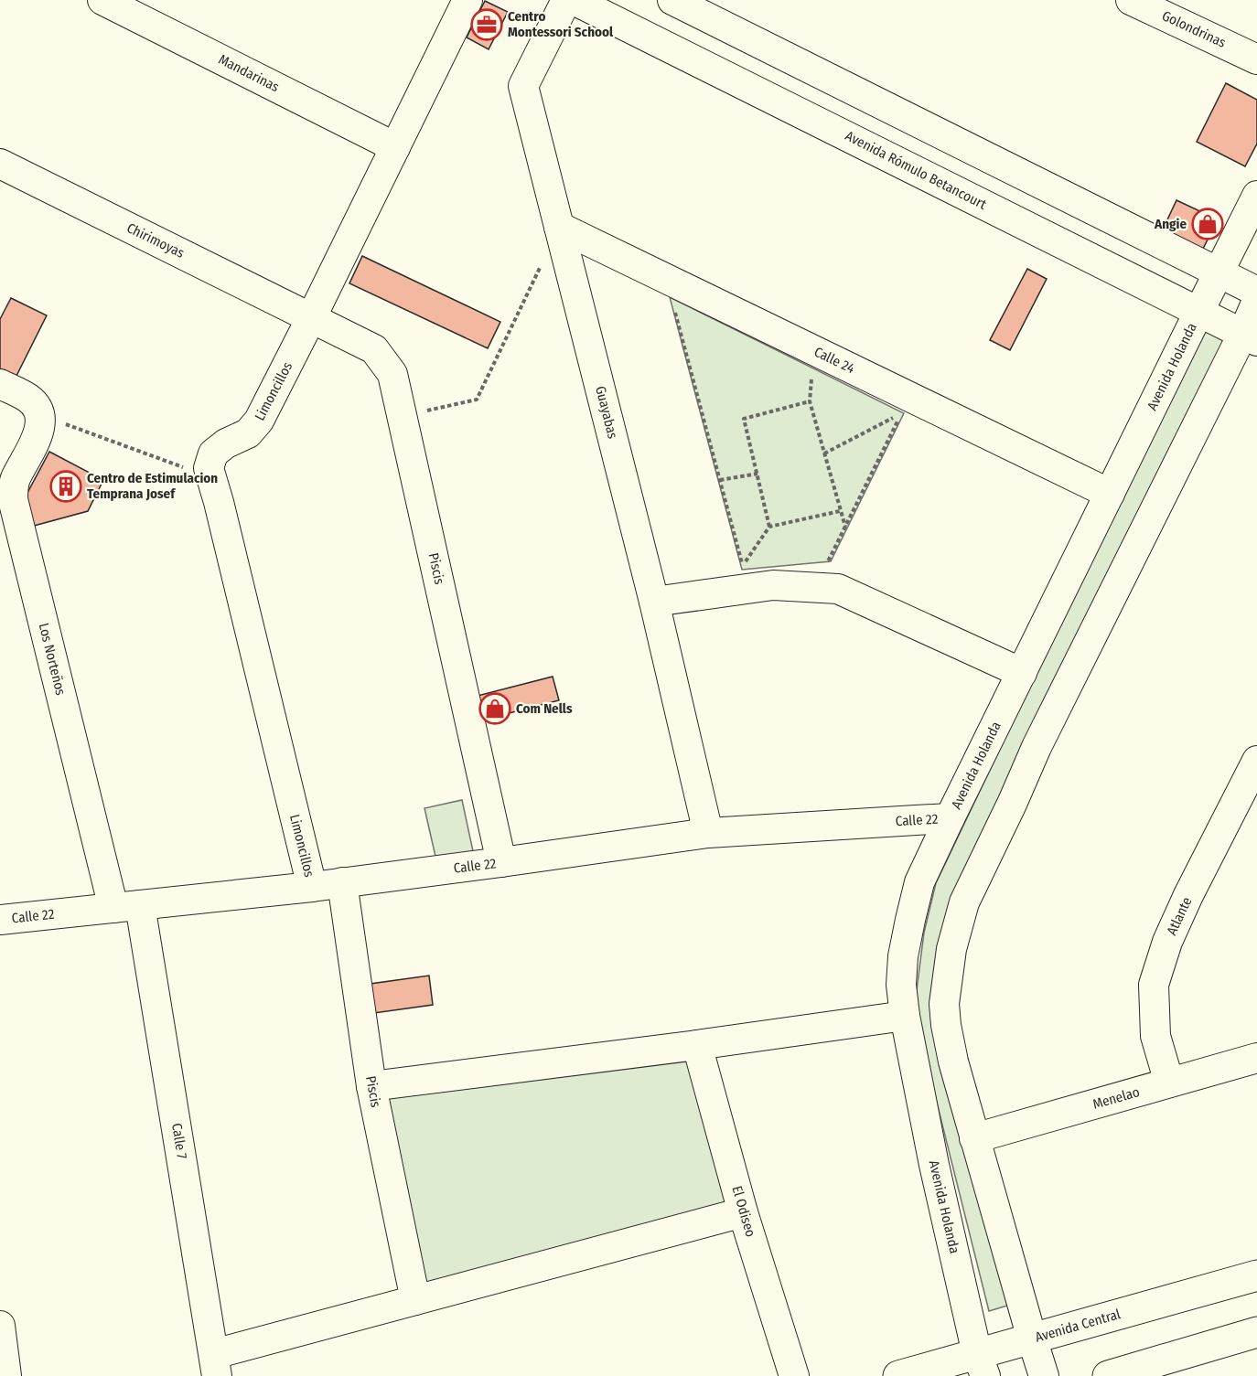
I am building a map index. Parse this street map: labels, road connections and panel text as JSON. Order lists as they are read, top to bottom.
{
  "streets": {
    "main road": ["Avenida Central"],
    "street": [
      "Golondrinas",
      "Mandarinas",
      "Avenida Rómulo Betancourt",
      "Chirimoyas",
      "Calle 24",
      "Avenida Holanda",
      "Limoncillos",
      "Guayabas",
      "Piscis",
      "Los Norteños",
      "Calle 22",
      "Atlante",
      "Menelao",
      "Calle 7",
      "El Odiseo"
    ]
  },
  "crossings": [
    ["Mandarinas", "Limoncillos"],
    ["Avenida Rómulo Betancourt", "Avenida Holanda"],
    ["Chirimoyas", "Limoncillos"],
    ["Chirimoyas", "Piscis"],
    ["Calle 24", "Avenida Holanda"],
    ["Calle 24", "Guayabas"],
    ["Avenida Holanda", "Calle 22"],
    ["Avenida Holanda", "Avenida Central"],
    ["Limoncillos", "Piscis"],
    ["Limoncillos", "Calle 22"],
    ["Guayabas", "Calle 22"],
    ["Piscis", "Calle 22"],
    ["Los Norteños", "Calle 22"],
    ["Los Norteños", "Calle 7"],
    ["Calle 22", "Calle 7"],
    ["Atlante", "Menelao"]
  ],
  "places": {
    "office": ["Centro Montessori School"],
    "shop": ["Angie", "Com Nells"],
    "building": ["Centro de Estimulacion Temprana Josef"]
  }
}
